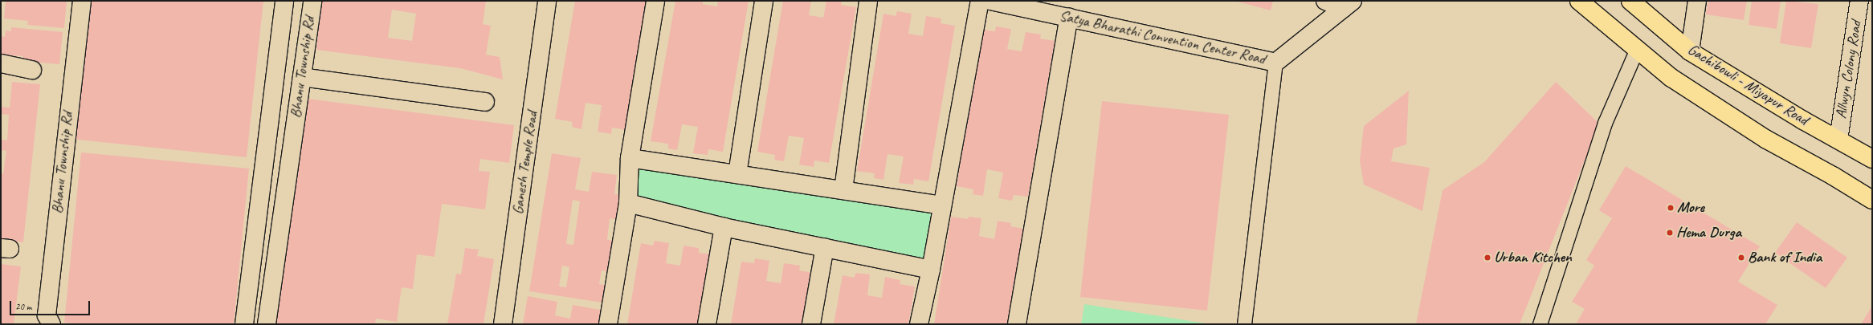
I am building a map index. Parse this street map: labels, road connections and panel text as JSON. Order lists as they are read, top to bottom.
{
  "streets": {
    "main road": ["Gachibowli - Miyapur Road"],
    "street": [
      "Satya Bharathi Convention Center Road",
      "Bhanu Township Rd",
      "Allwyn Colony Road",
      "Ganesh Temple Road"
    ]
  },
  "crossings": [
    ["Allwyn Colony Road", "Gachibowli - Miyapur Road"]
  ],
  "places": [
    "More",
    "Hema Durga",
    "Urban Kitchen",
    "Bank of India"
  ],
  "scale_bar": "20 m"
}
